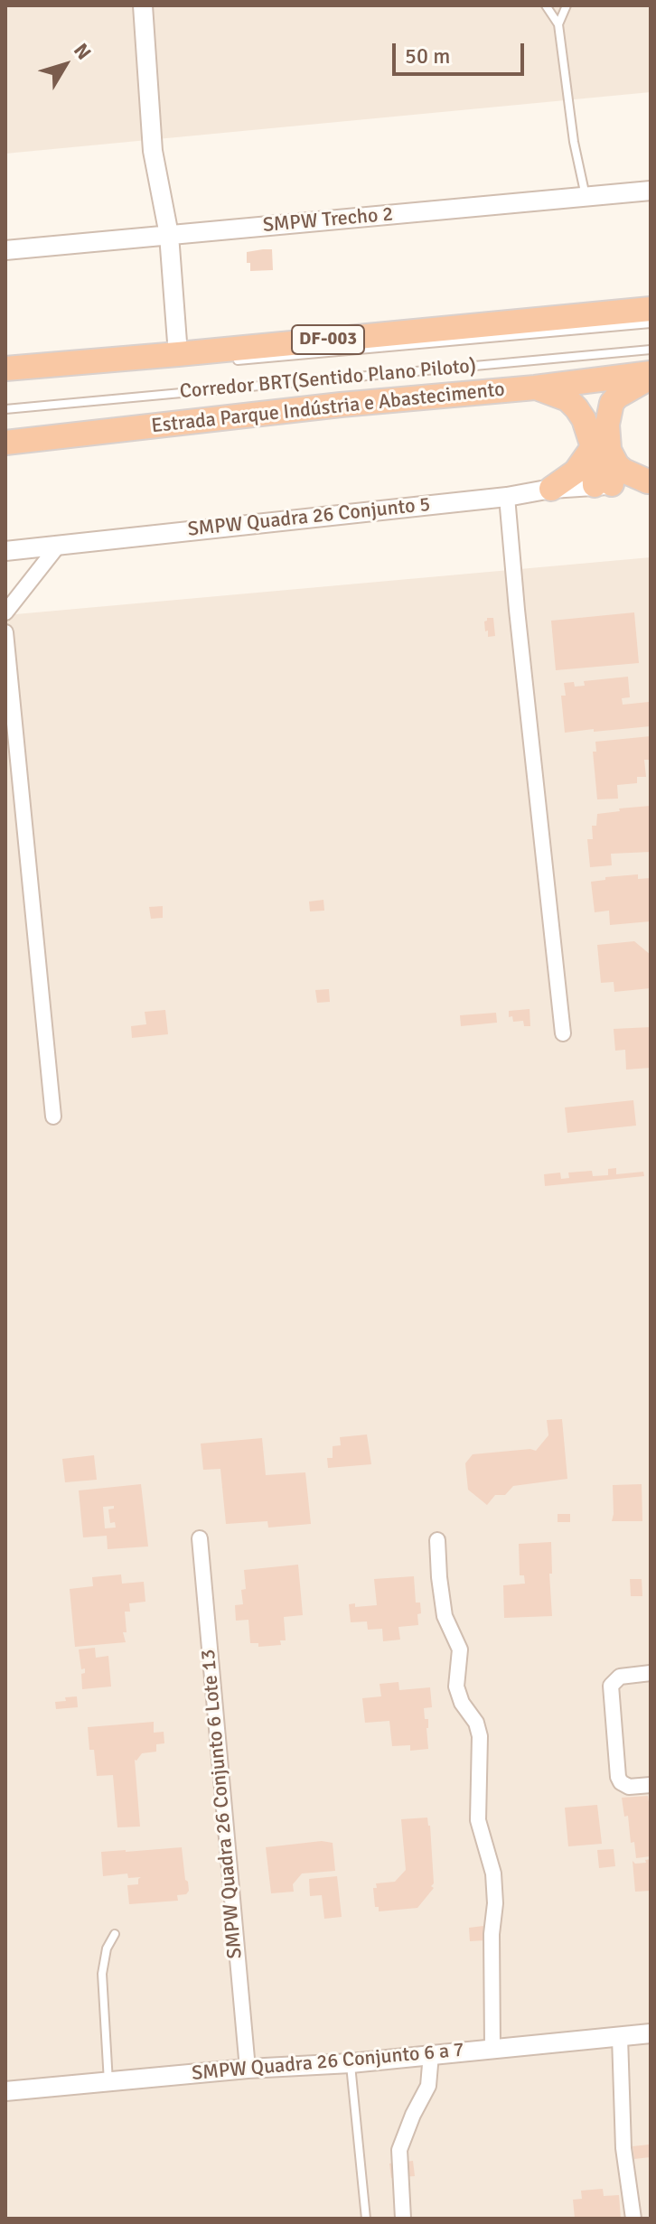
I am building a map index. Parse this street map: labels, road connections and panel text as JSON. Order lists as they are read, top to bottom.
{
  "streets": {
    "highway": ["DF-003", "Estrada Parque Indústria e Abastecimento"],
    "street": [
      "SMPW Trecho 2",
      "SMPW Quadra 26 Conjunto 5",
      "SMPW Quadra 26 Conjunto 6 Lote 13",
      "SMPW Quadra 26 Conjunto 6 a 7"
    ],
    "lane": ["Corredor BRT(Sentido Plano Piloto)"]
  },
  "crossings": [
    ["SMPW Quadra 26 Conjunto 6 Lote 13", "SMPW Quadra 26 Conjunto 6 a 7"]
  ],
  "scale_bar": "50 m",
  "north": "top right"
}
